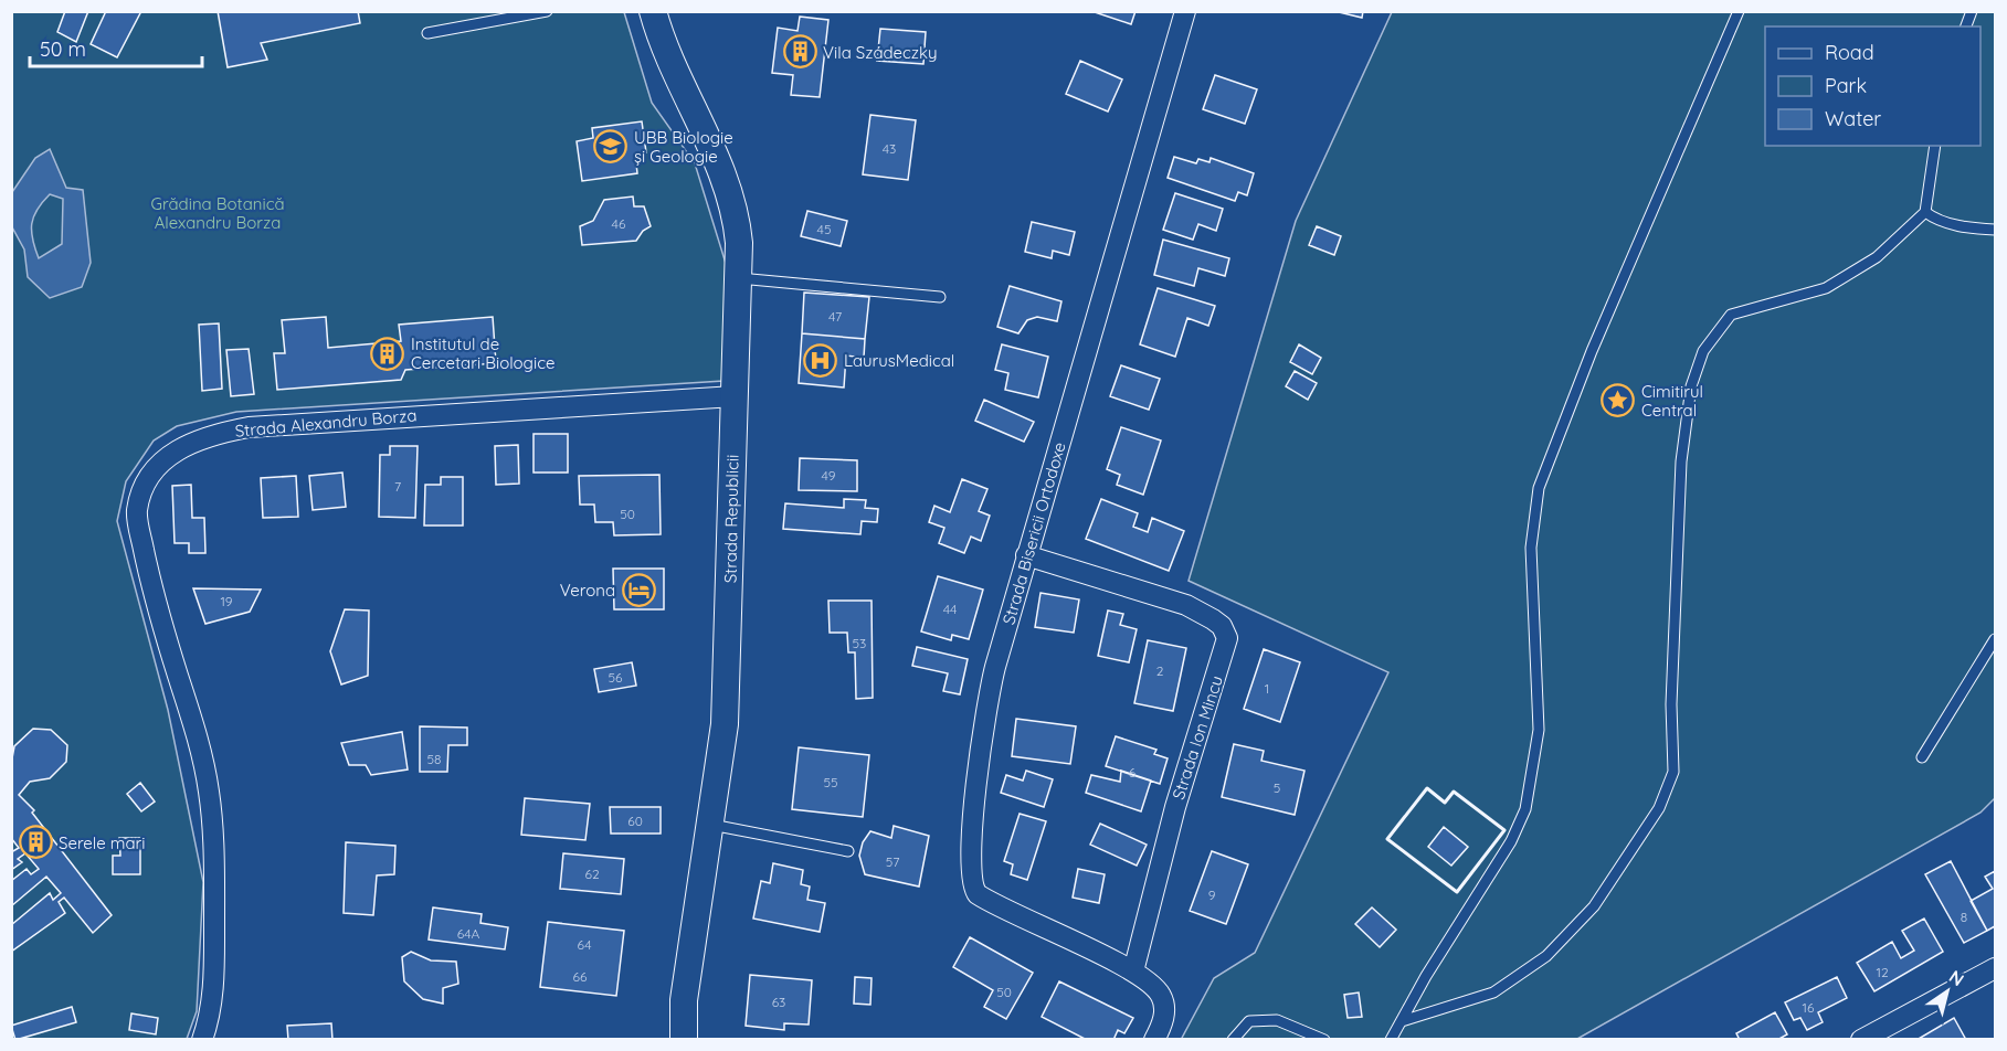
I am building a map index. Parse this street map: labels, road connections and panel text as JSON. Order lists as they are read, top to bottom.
{
  "streets": {
    "street": [
      "Strada Alexandru Borza",
      "Strada Republicii",
      "Strada Bisericii Ortodoxe",
      "Strada Ion Mincu"
    ]
  },
  "crossings": [
    ["Strada Alexandru Borza", "Strada Republicii"],
    ["Strada Bisericii Ortodoxe", "Strada Ion Mincu"]
  ],
  "parks": ["Grădina Botanică Alexandru Borza"],
  "places": {
    "building": ["Vila Szádeczky", "Institutul de Cercetari Biologice", "Serele mari"],
    "school or university": ["UBB Biologie și Geologie"],
    "hospital": ["LaurusMedical"],
    "place": ["Cimitirul Central"],
    "hotel": ["Verona"]
  },
  "house_numbers": [
    "43",
    "46",
    "45",
    "47",
    "49",
    "7",
    "50",
    "19",
    "44",
    "53",
    "2",
    "56",
    "1",
    "58",
    "6",
    "55",
    "5",
    "60",
    "57",
    "62",
    "9",
    "8",
    "64A",
    "64",
    "12",
    "66",
    "50",
    "63",
    "16"
  ],
  "legend": ["Road", "Park", "Water"],
  "scale_bar": "50 m",
  "north": "top right"
}
